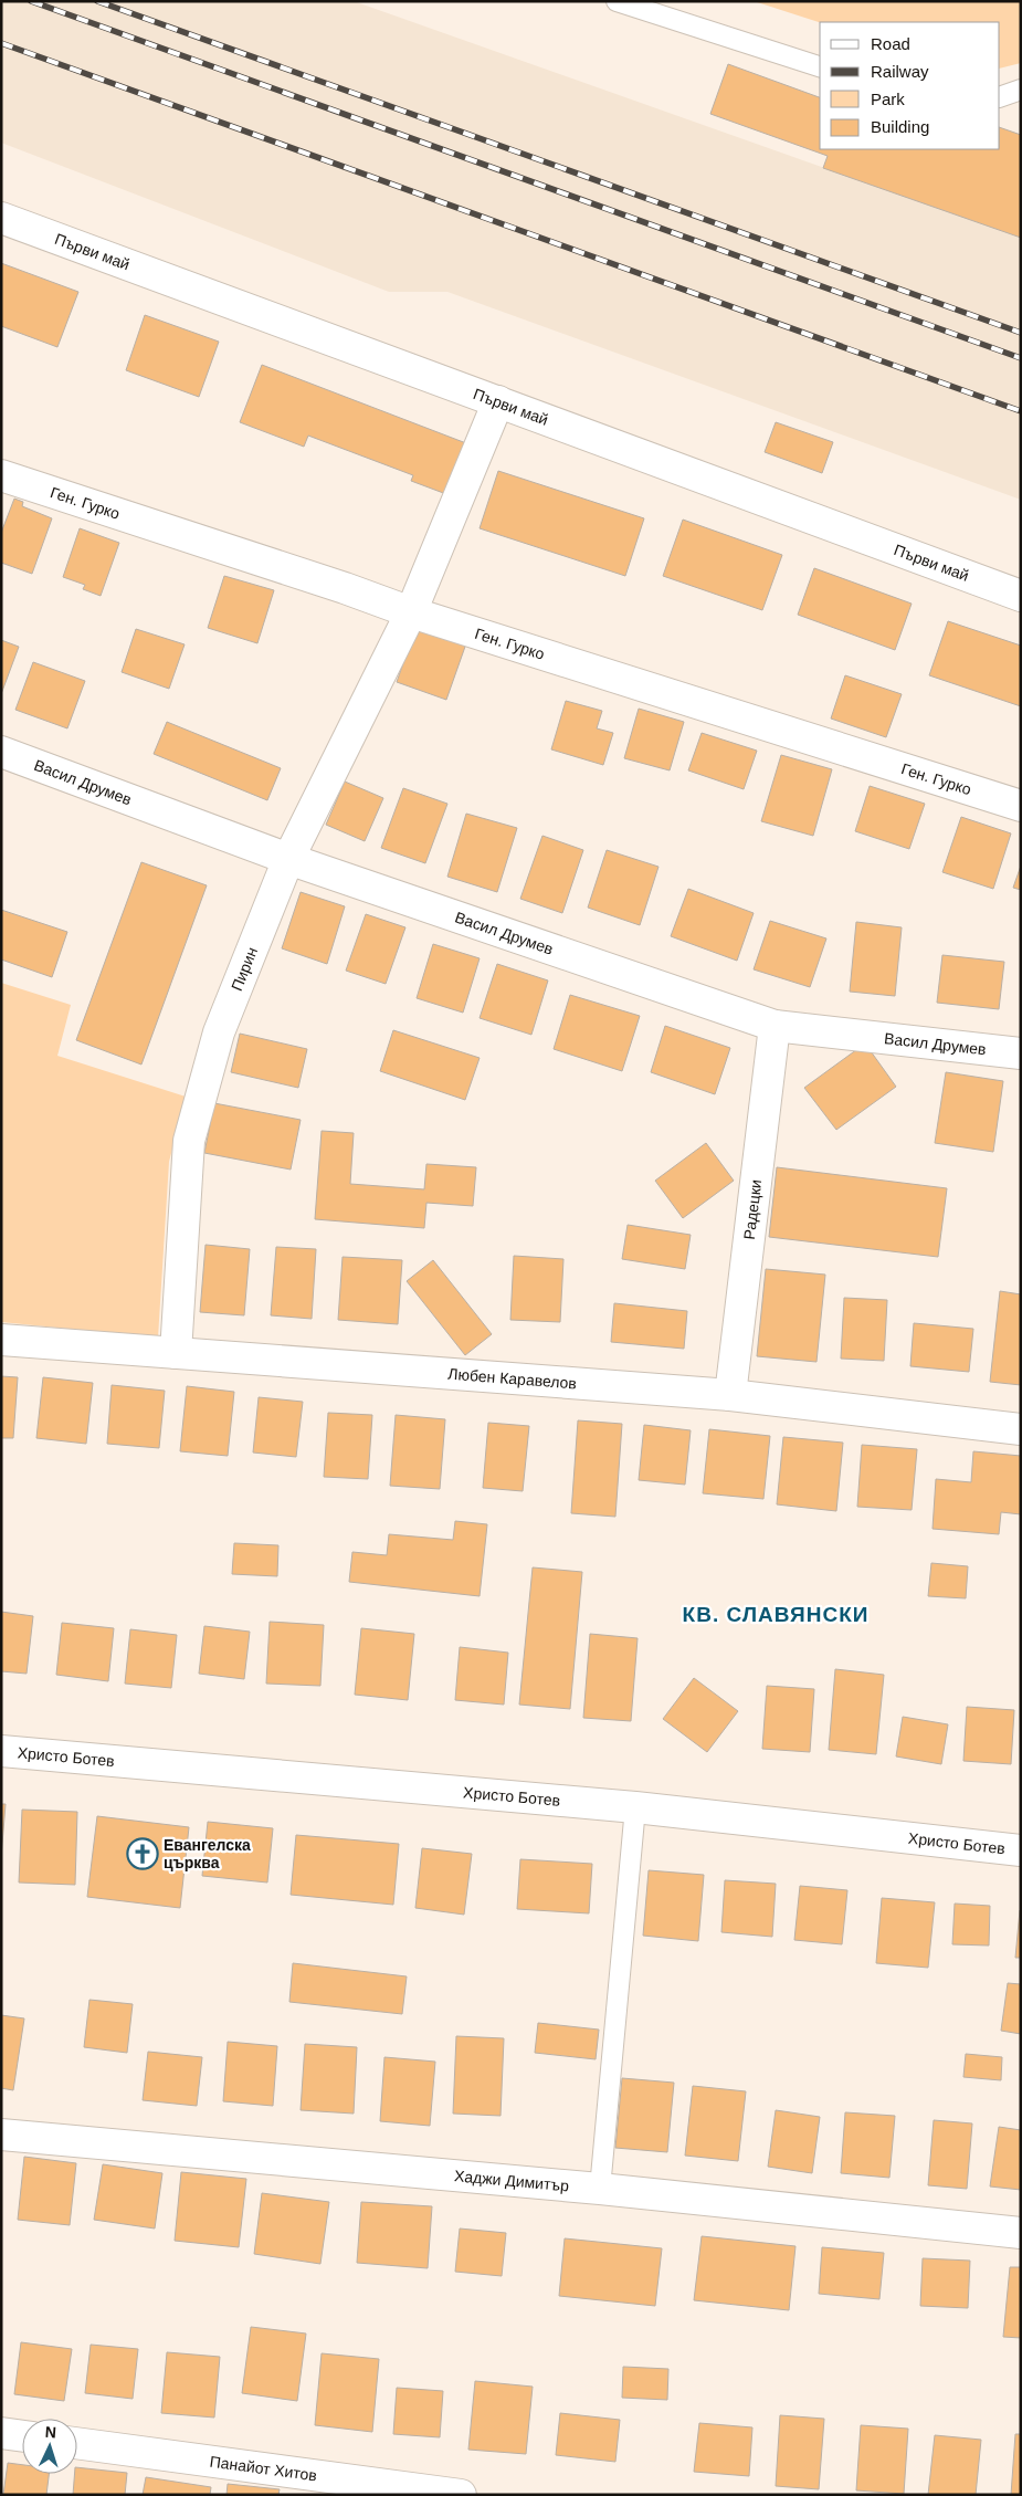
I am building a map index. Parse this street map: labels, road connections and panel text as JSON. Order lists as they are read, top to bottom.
{
  "streets": {
    "street": [
      "Първи май",
      "Ген. Гурко",
      "Васил Друмев",
      "Пирин",
      "Радецки",
      "Любен Каравелов",
      "Христо Ботев",
      "Хаджи Димитър",
      "Панайот Хитов"
    ]
  },
  "crossings": [
    ["Първи май", "Пирин"],
    ["Ген. Гурко", "Пирин"],
    ["Васил Друмев", "Пирин"],
    ["Васил Друмев", "Радецки"],
    ["Пирин", "Любен Каравелов"],
    ["Радецки", "Любен Каравелов"]
  ],
  "districts": ["КВ. СЛАВЯНСКИ"],
  "places": {
    "church": ["Евангелска църква"]
  },
  "legend": [
    "Road",
    "Railway",
    "Park",
    "Building"
  ],
  "north": "top"
}
